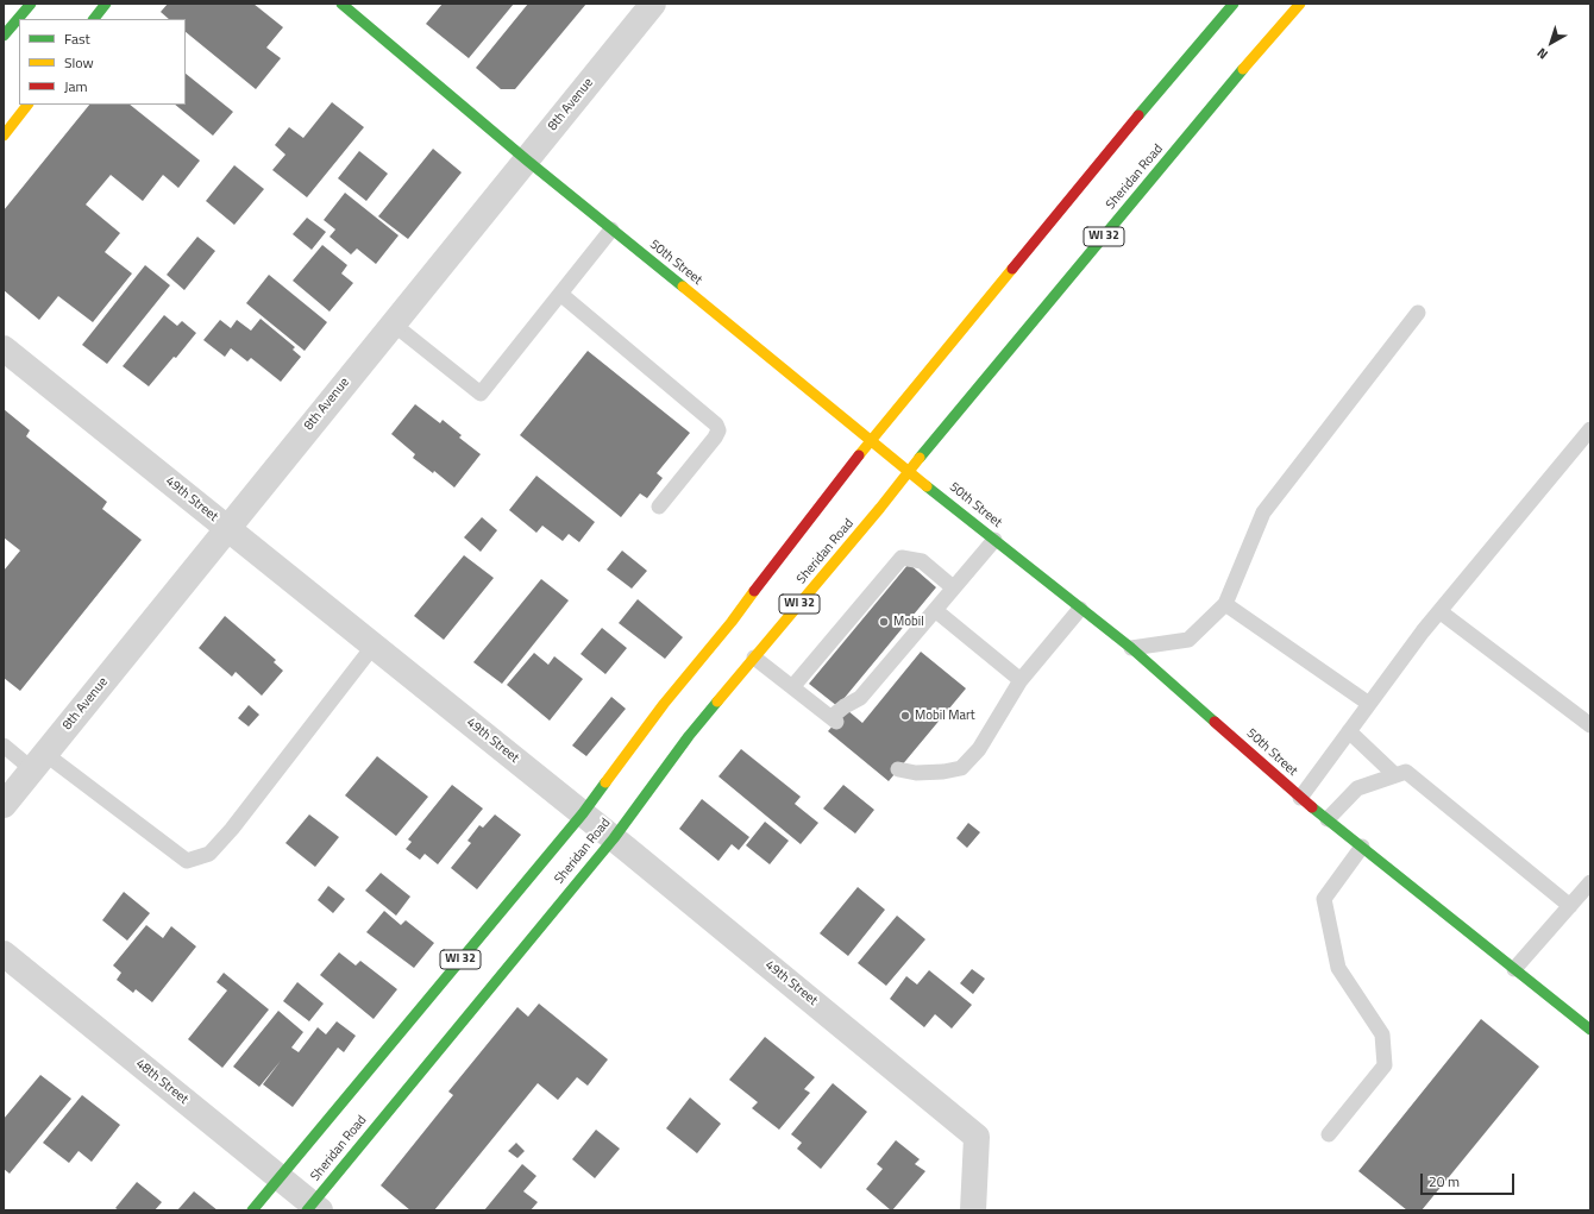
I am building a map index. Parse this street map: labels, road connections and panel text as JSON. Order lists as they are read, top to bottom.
{
  "streets": {
    "main road": ["Sheridan Road", "WI 32", "50th Street"],
    "street": ["8th Avenue", "49th Street", "48th Street"]
  },
  "crossings": [
    ["8th Avenue", "50th Street"],
    ["8th Avenue", "49th Street"],
    ["Sheridan Road", "50th Street"],
    ["Sheridan Road", "49th Street"],
    ["Sheridan Road", "48th Street"]
  ],
  "places": ["Mobil", "Mobil Mart"],
  "legend": ["Fast", "Slow", "Jam"],
  "scale_bar": "20 m",
  "north": "bottom left"
}
